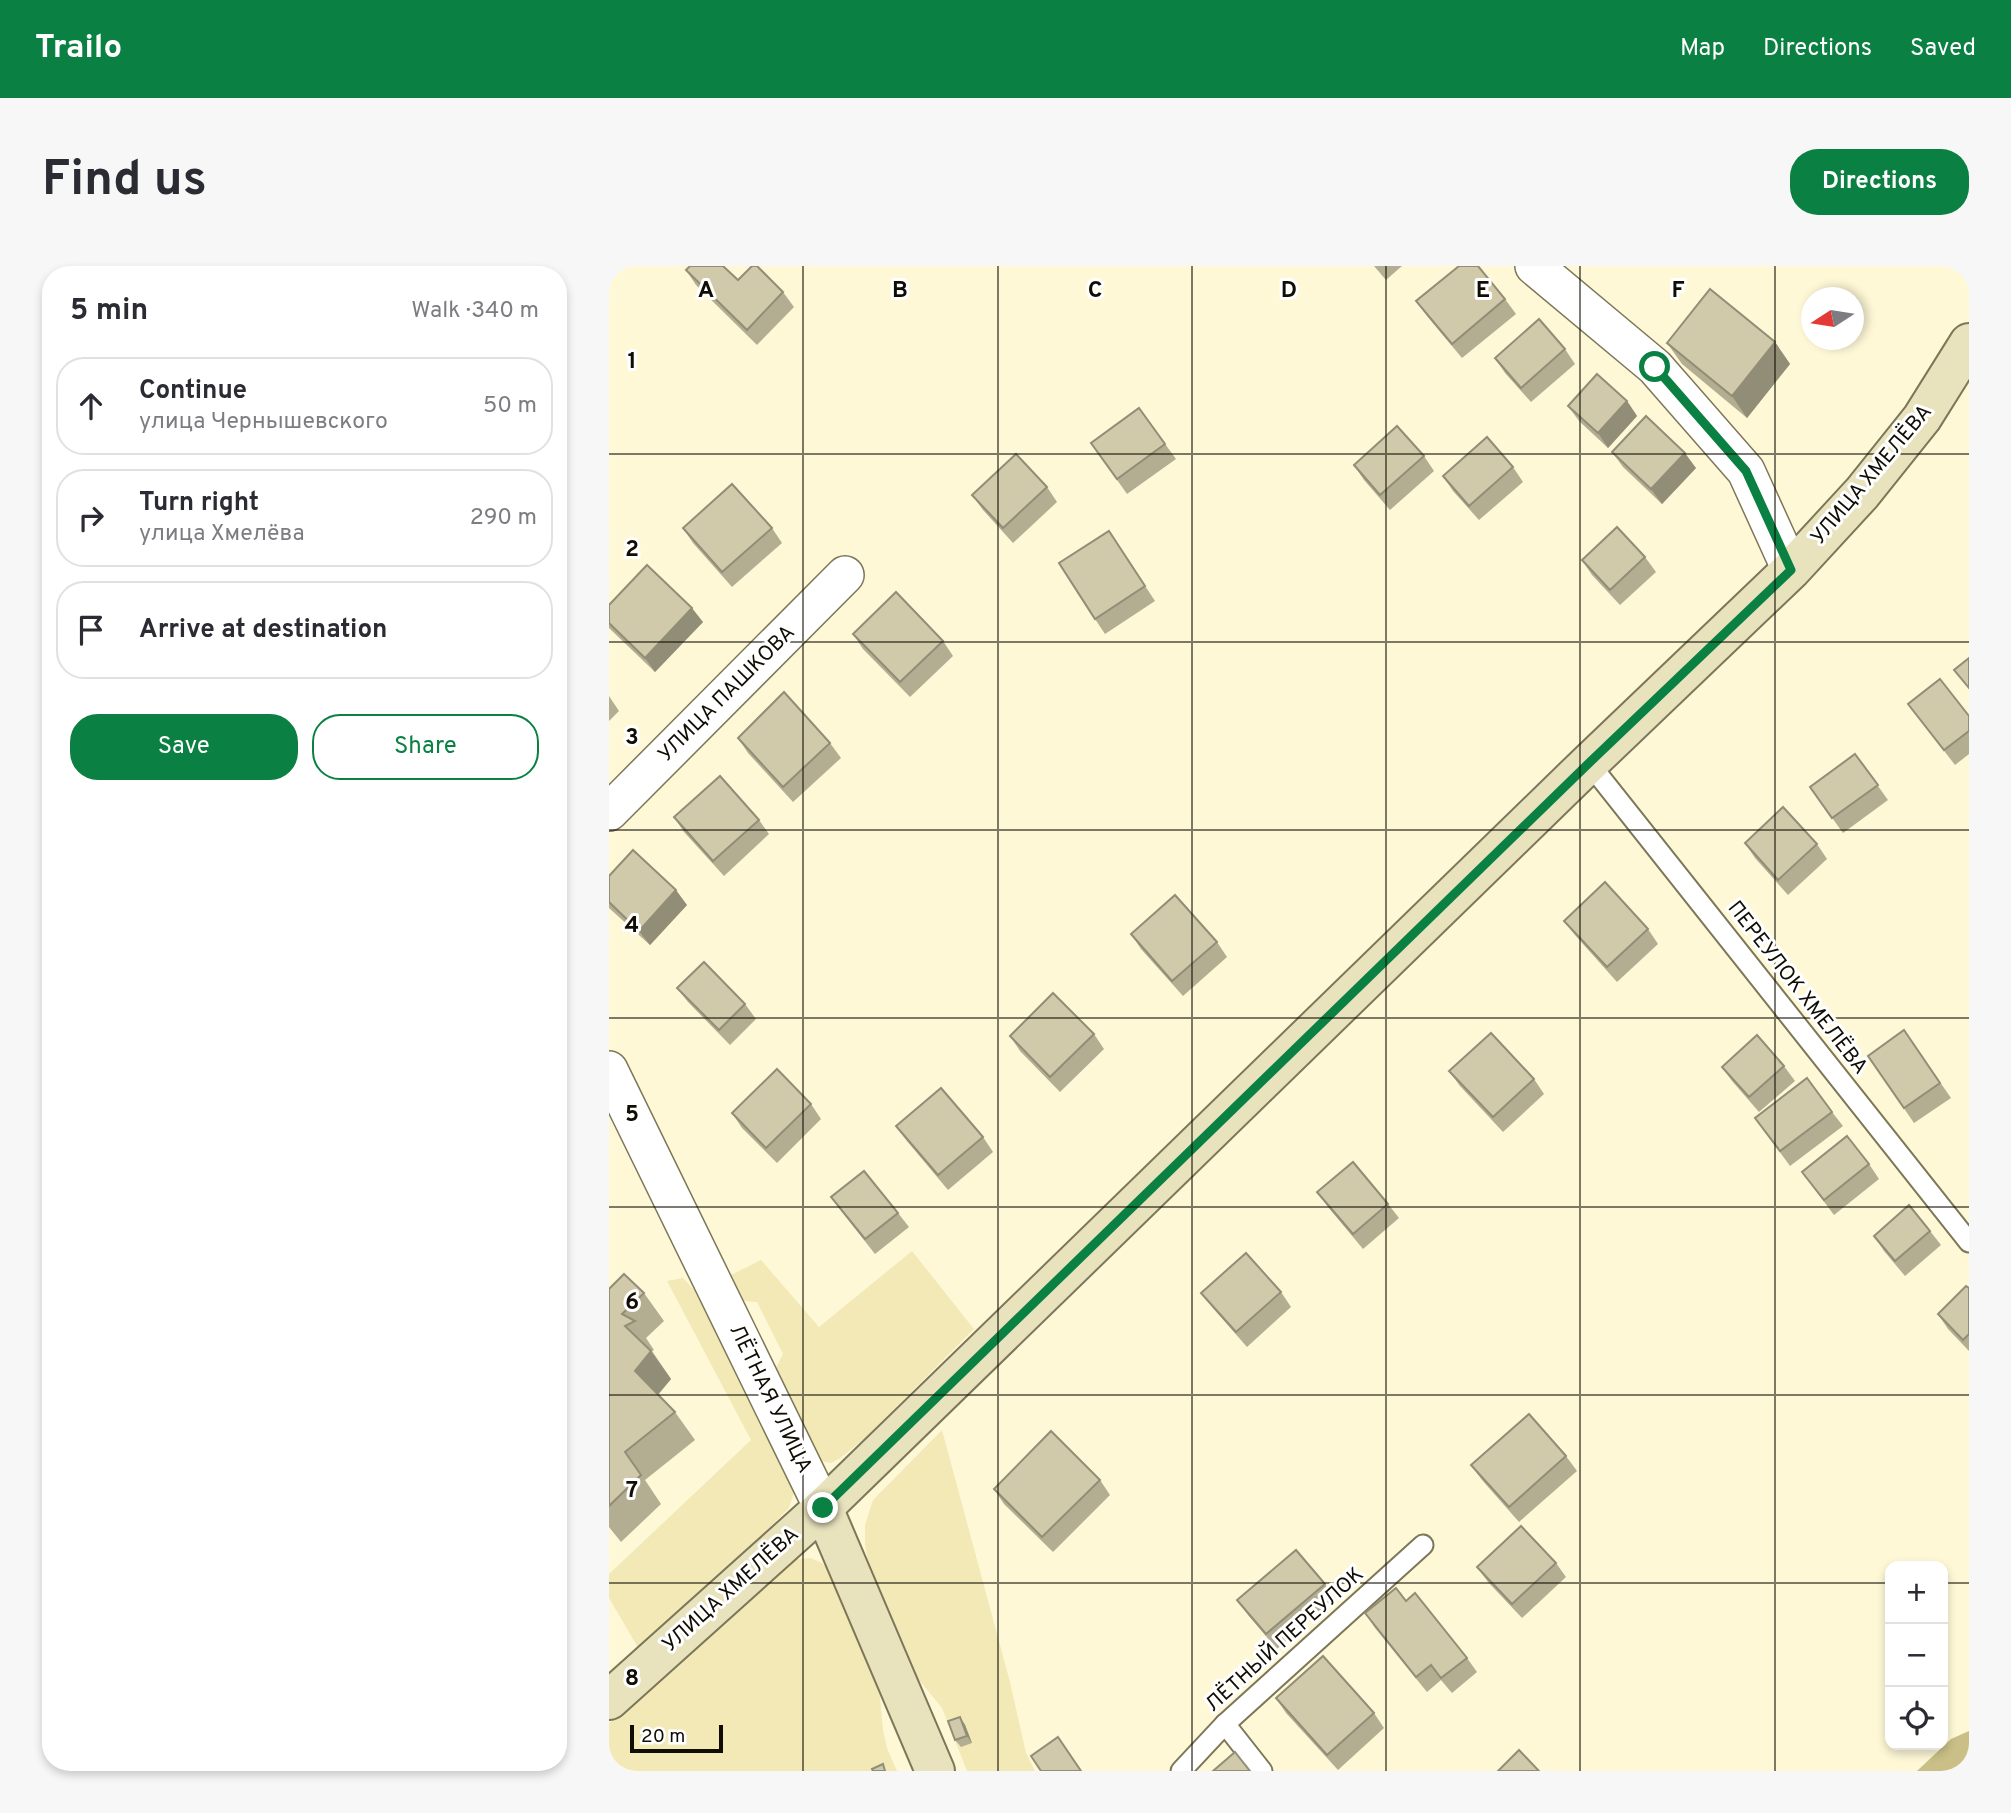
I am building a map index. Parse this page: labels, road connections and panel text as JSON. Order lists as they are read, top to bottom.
{
  "streets": {
    "main road": ["УЛИЦА ХМЕЛЁВА", "ЛЁТНАЯ УЛИЦА"],
    "street": ["УЛИЦА ПАШКОВА"],
    "lane": ["ПЕРЕУЛОК ХМЕЛЁВА", "ЛЁТНЫЙ ПЕРЕУЛОК"]
  },
  "crossings": [
    ["УЛИЦА ХМЕЛЁВА", "ПЕРЕУЛОК ХМЕЛЁВА"],
    ["УЛИЦА ХМЕЛЁВА", "ЛЁТНАЯ УЛИЦА"]
  ],
  "scale_bar": "20 m",
  "north": "left",
  "page": {
    "header": "Trailo",
    "nav": ["Map", "Directions", "Saved"],
    "buttons": [
      "Directions",
      ["Save", "Share"]
    ],
    "title": "Find us",
    "heading": ["5 min", "Walk · 340 m"],
    "list": [
      ["Continue", "улица Чернышевского", "50 m"],
      ["Turn right", "улица Хмелёва", "290 m"],
      "Arrive at destination"
    ],
    "map_buttons": ["+", "−"],
    "scale": "20 m"
  },
  "grid": {
    "columns": [
      "A",
      "B",
      "C",
      "D",
      "E",
      "F"
    ],
    "rows": [
      "1",
      "2",
      "3",
      "4",
      "5",
      "6",
      "7",
      "8"
    ]
  }
}
